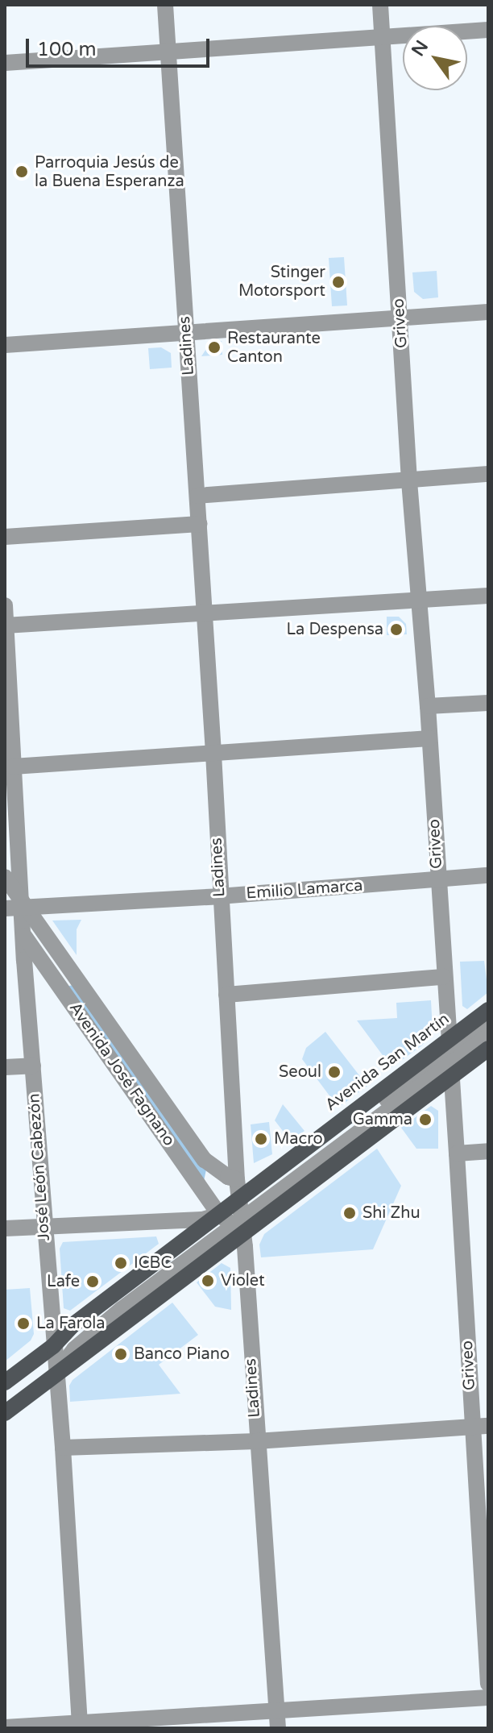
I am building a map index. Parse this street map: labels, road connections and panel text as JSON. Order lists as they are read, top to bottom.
{
  "streets": {
    "main road": ["Avenida San Martín"],
    "street": [
      "Griveo",
      "Ladines",
      "Emilio Lamarca",
      "Avenida José Fagnano",
      "José León Cabezón"
    ]
  },
  "crossings": [
    ["Griveo", "Emilio Lamarca"],
    ["Griveo", "Avenida San Martín"],
    ["Ladines", "Emilio Lamarca"],
    ["Ladines", "Avenida San Martín"],
    ["Ladines", "Avenida José Fagnano"],
    ["Emilio Lamarca", "Avenida José Fagnano"],
    ["Emilio Lamarca", "José León Cabezón"],
    ["Avenida San Martín", "Avenida José Fagnano"],
    ["Avenida San Martín", "José León Cabezón"],
    ["Avenida José Fagnano", "José León Cabezón"]
  ],
  "places": [
    "Parroquia Jesús de la Buena Esperanza",
    "Stinger Motorsport",
    "Restaurante Canton",
    "La Despensa",
    "Seoul",
    "Gamma",
    "Macro",
    "Shi Zhu",
    "ICBC",
    "Violet",
    "Lafe",
    "La Farola",
    "Banco Piano"
  ],
  "scale_bar": "100 m",
  "north": "top left"
}
